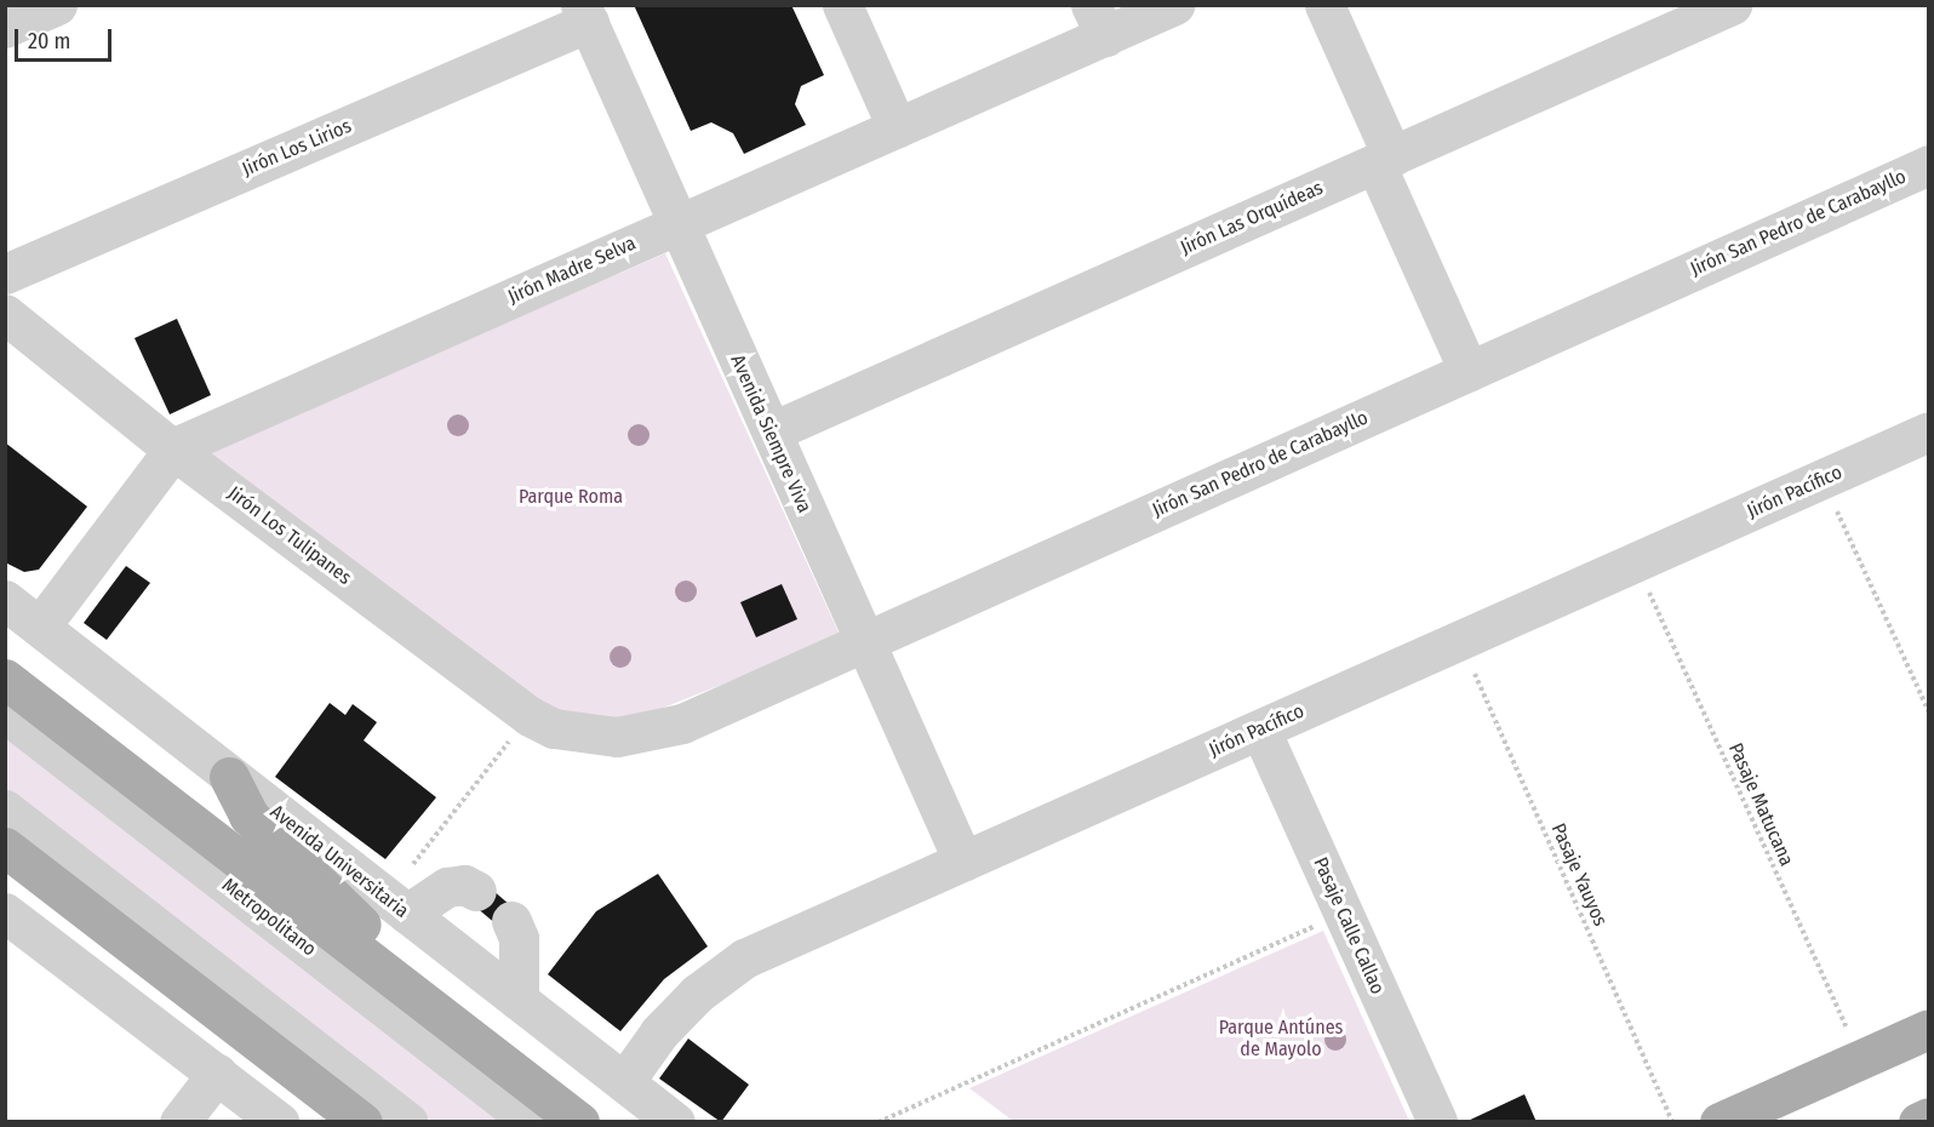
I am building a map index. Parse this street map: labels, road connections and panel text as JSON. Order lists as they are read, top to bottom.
{
  "streets": {
    "street": [
      "Jirón Los Lirios",
      "Jirón Las Orquídeas",
      "Jirón San Pedro de Carabayllo",
      "Jirón Madre Selva",
      "Avenida Siempre Viva",
      "Jirón Pacífico",
      "Jirón Los Tulipanes",
      "Avenida Universitaria",
      "Metropolitano",
      "Pasaje Calle Callao"
    ],
    "path": ["Pasaje Matucana", "Pasaje Yauyos"]
  },
  "crossings": [
    ["Jirón Los Lirios", "Avenida Siempre Viva"],
    ["Jirón Las Orquídeas", "Avenida Siempre Viva"],
    ["Jirón San Pedro de Carabayllo", "Avenida Siempre Viva"],
    ["Jirón San Pedro de Carabayllo", "Jirón Los Tulipanes"],
    ["Jirón Madre Selva", "Avenida Siempre Viva"],
    ["Jirón Madre Selva", "Jirón Los Tulipanes"],
    ["Jirón Madre Selva", "Avenida Universitaria"],
    ["Avenida Siempre Viva", "Jirón Pacífico"],
    ["Jirón Pacífico", "Pasaje Matucana"],
    ["Jirón Pacífico", "Avenida Universitaria"],
    ["Jirón Pacífico", "Pasaje Yauyos"],
    ["Jirón Pacífico", "Pasaje Calle Callao"]
  ],
  "parks": ["Parque Roma", "Parque Antúnes de Mayolo"],
  "scale_bar": "20 m"
}
